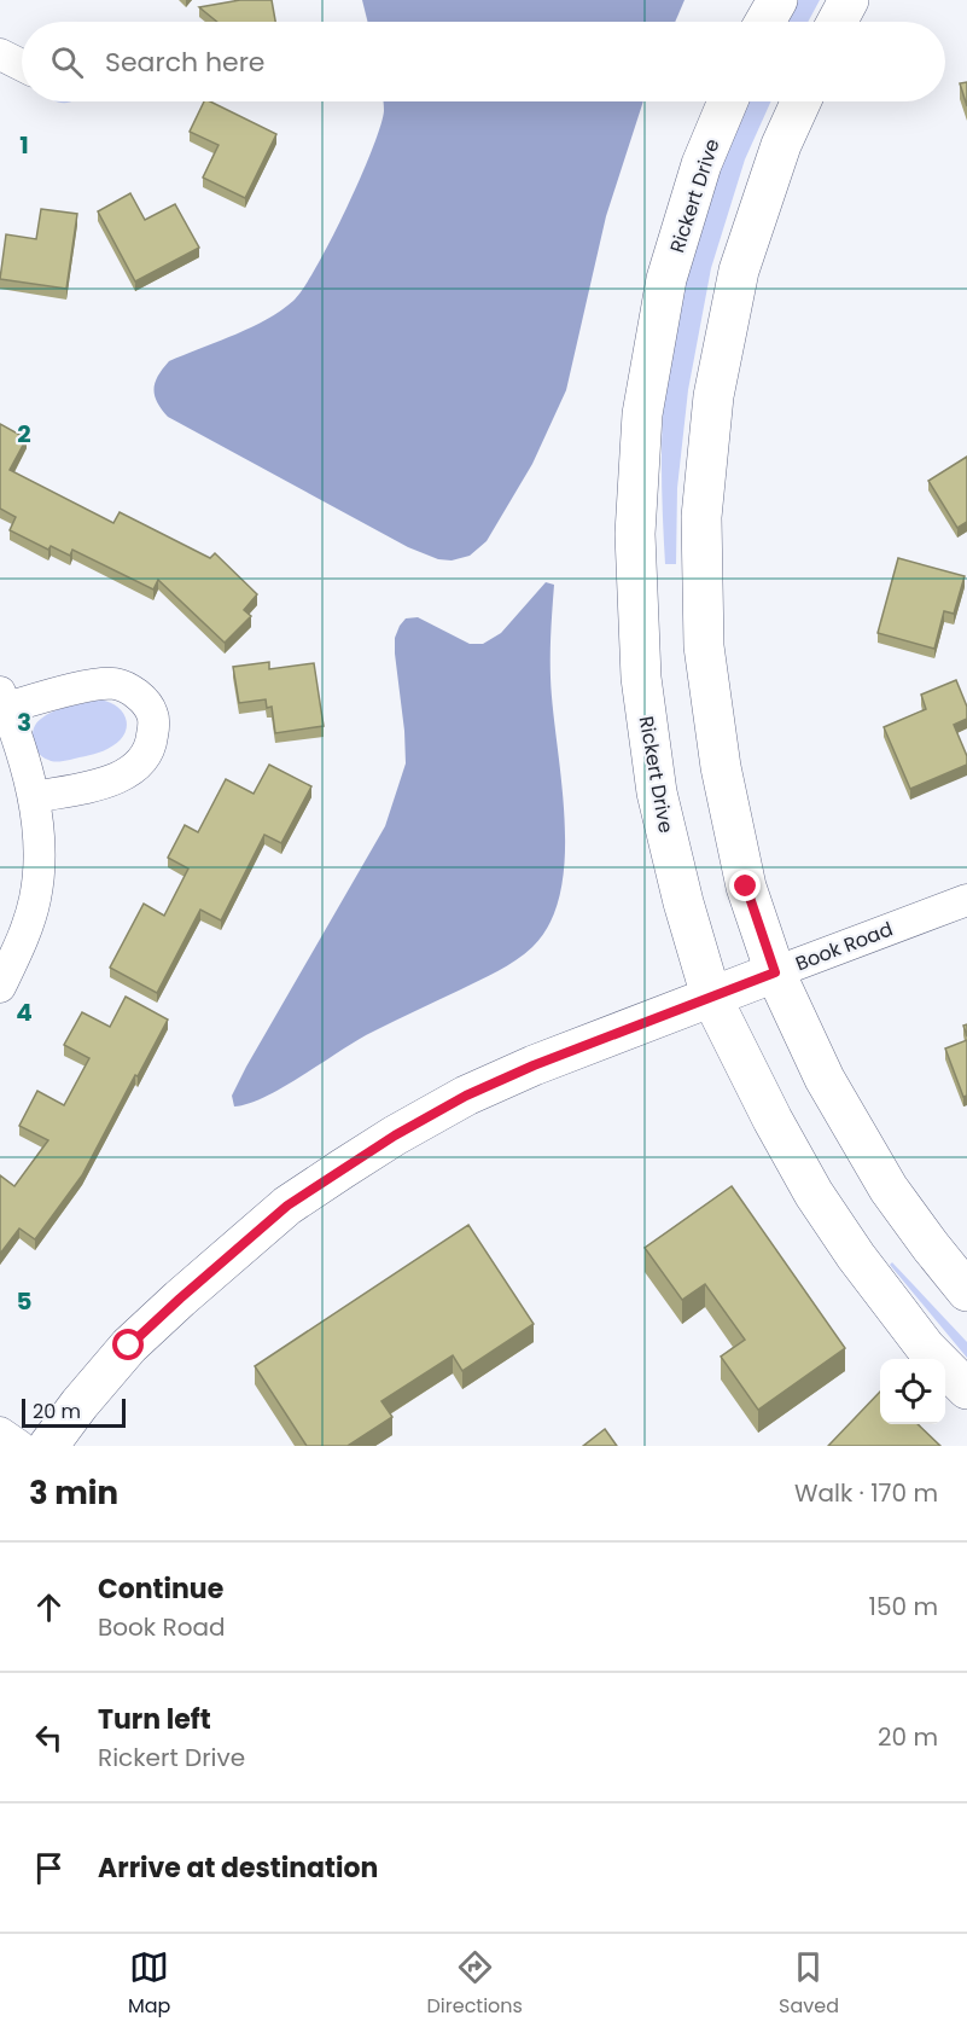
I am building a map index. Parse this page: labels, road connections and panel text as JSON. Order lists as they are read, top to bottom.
{
  "streets": {
    "street": ["Rickert Drive", "Book Road"]
  },
  "crossings": [
    ["Rickert Drive", "Book Road"]
  ],
  "scale_bar": "20 m",
  "page": {
    "search": "Search here",
    "scale": "20 m",
    "heading": ["3 min", "Walk · 170 m"],
    "list": [
      ["Continue", "Book Road", "150 m"],
      ["Turn left", "Rickert Drive", "20 m"],
      "Arrive at destination"
    ],
    "nav": ["Map", "Directions", "Saved"]
  },
  "grid": {
    "rows": [
      "1",
      "2",
      "3",
      "4",
      "5"
    ]
  }
}
